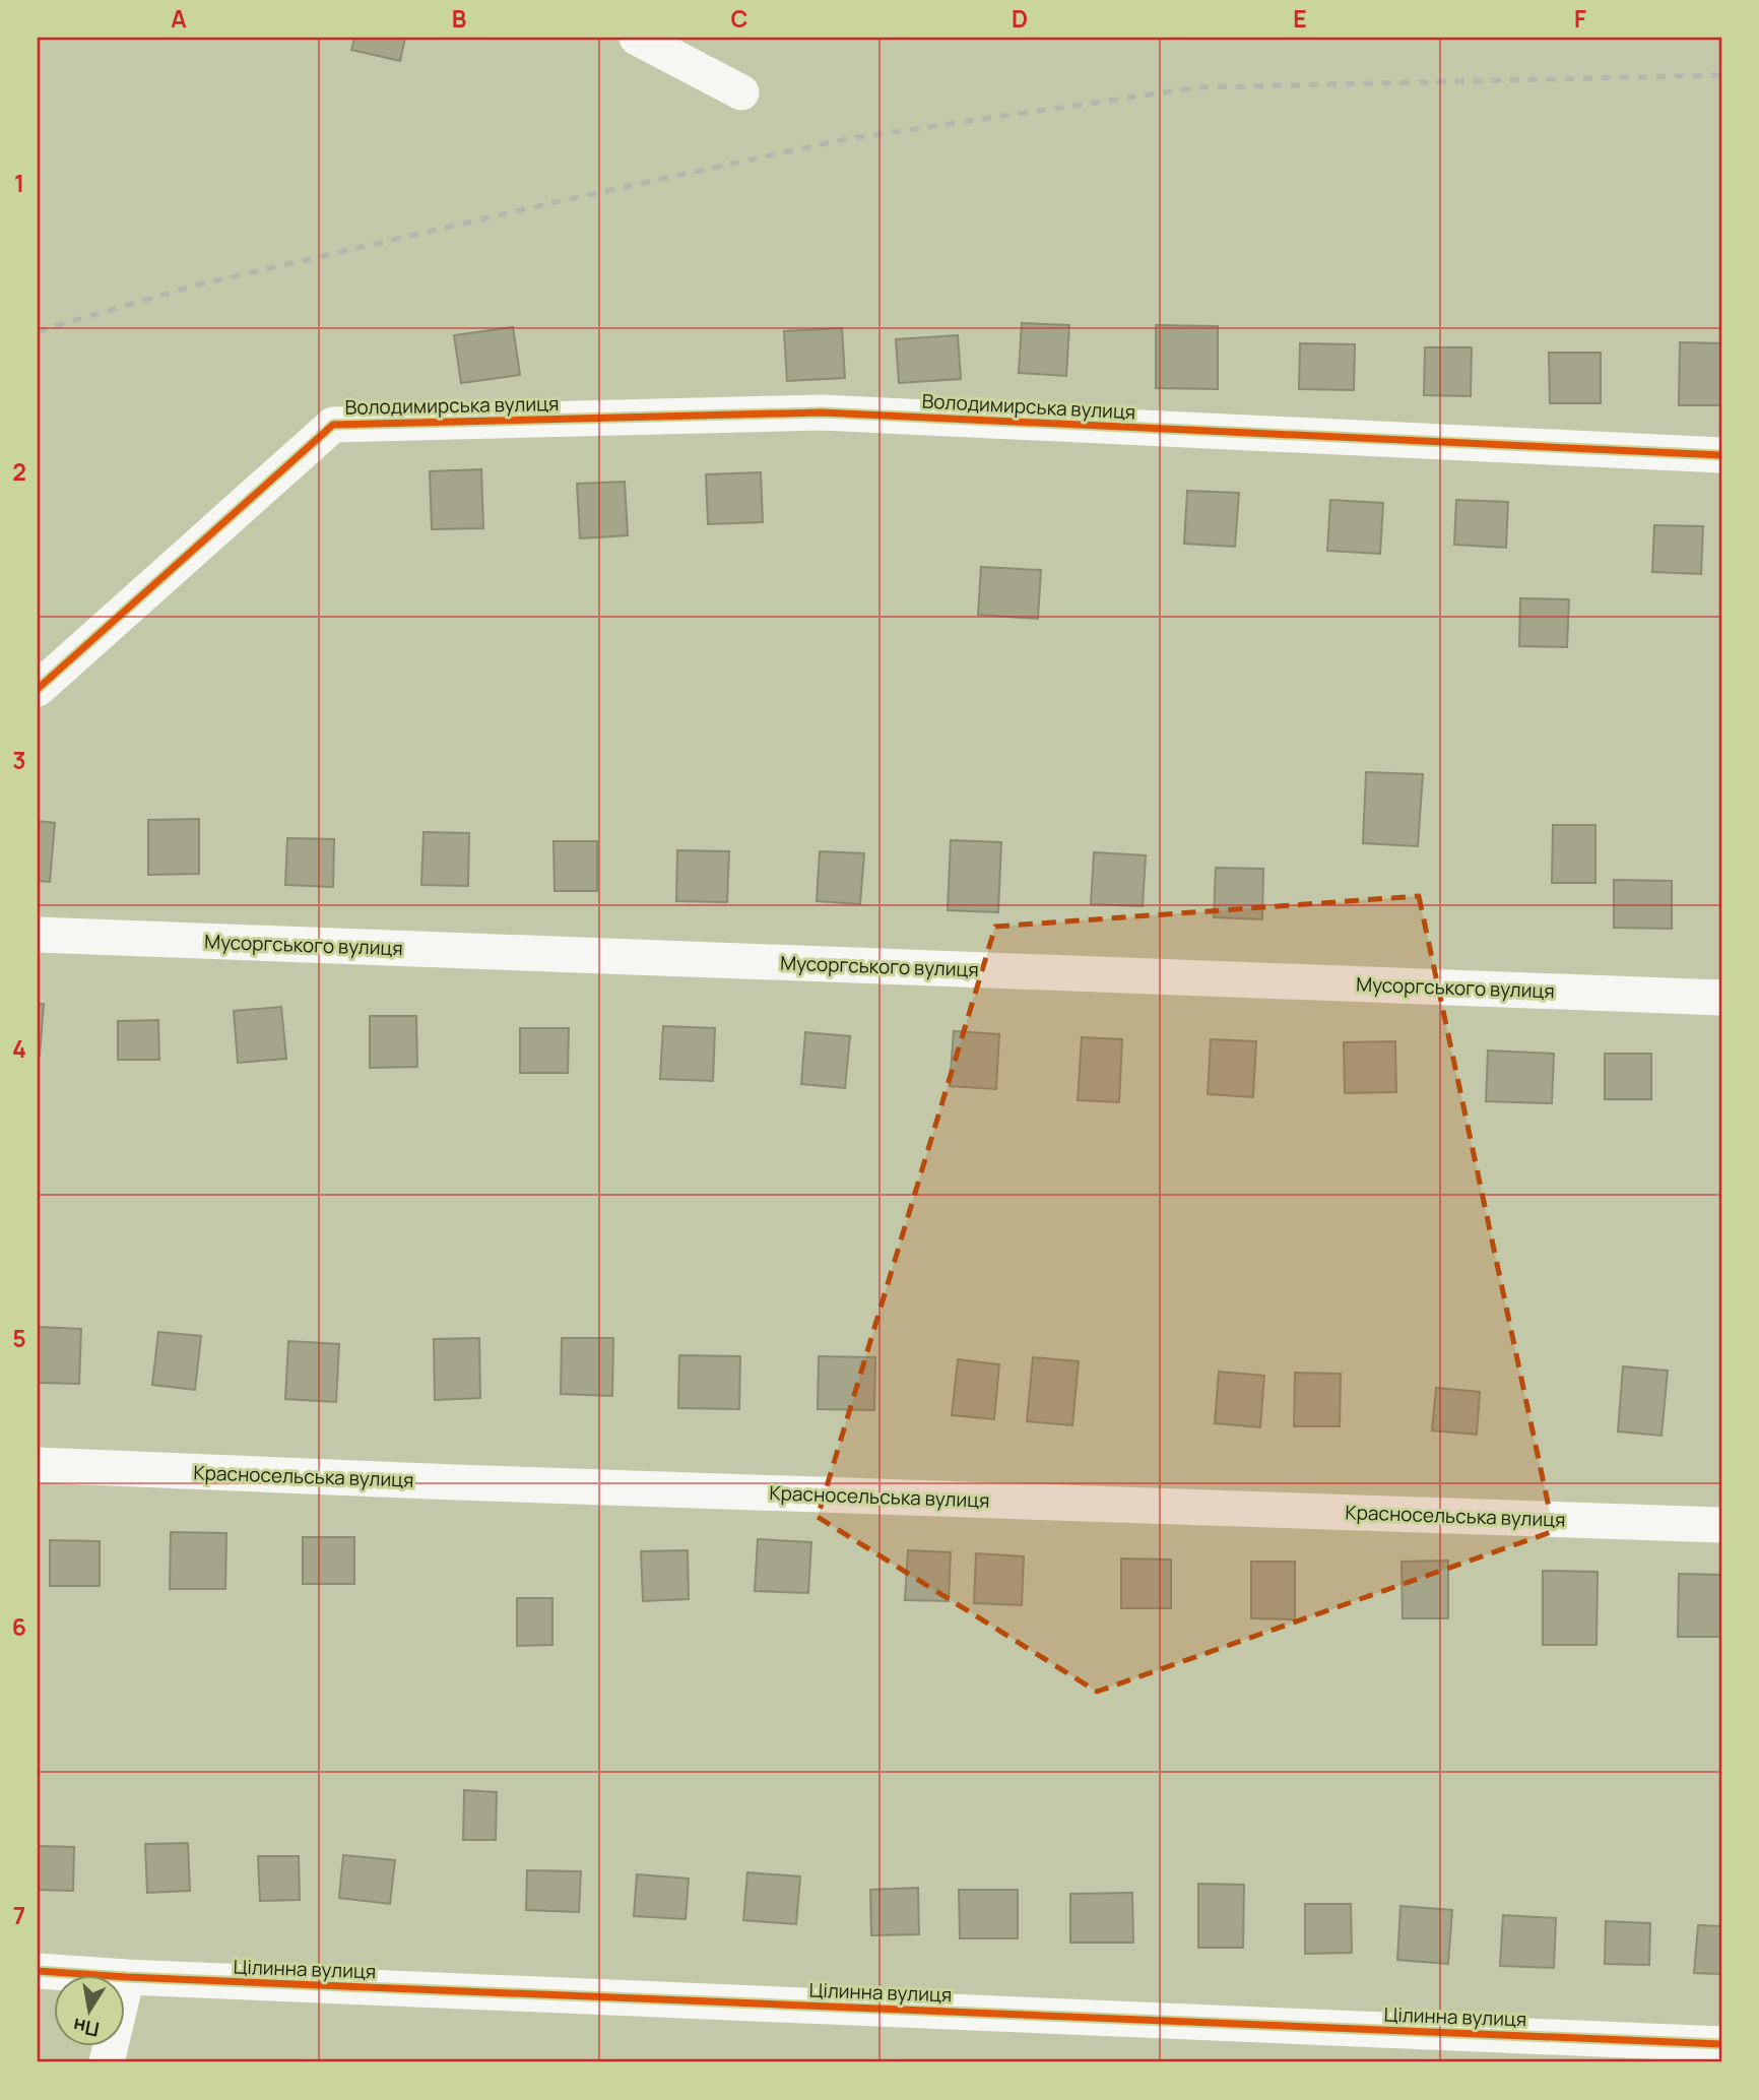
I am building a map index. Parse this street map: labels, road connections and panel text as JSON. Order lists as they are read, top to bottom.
{
  "streets": {
    "street": [
      "Володимирська вулиця",
      "Мусоргського вулиця",
      "Красносельська вулиця",
      "Цілинна вулиця"
    ]
  },
  "north": "bottom",
  "grid": {
    "columns": [
      "A",
      "B",
      "C",
      "D",
      "E",
      "F"
    ],
    "rows": [
      "1",
      "2",
      "3",
      "4",
      "5",
      "6",
      "7"
    ]
  }
}
